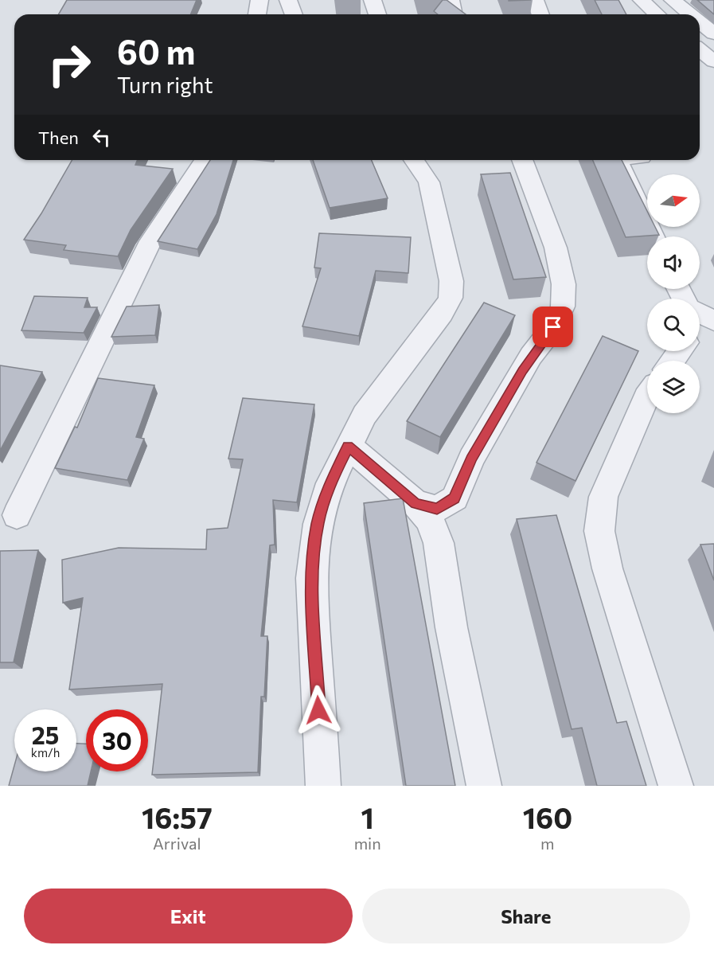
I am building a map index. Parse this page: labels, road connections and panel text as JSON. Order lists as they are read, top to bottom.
{
  "north": "right",
  "page": {
    "turn": ["60 m", "Turn right"],
    "then": "Then",
    "speed": "25 km/h",
    "limit": "30",
    "eta": [
      "16:57",
      "Arrival",
      "1",
      "min",
      "160",
      "m"
    ],
    "buttons": ["Exit", "Share"]
  }
}
